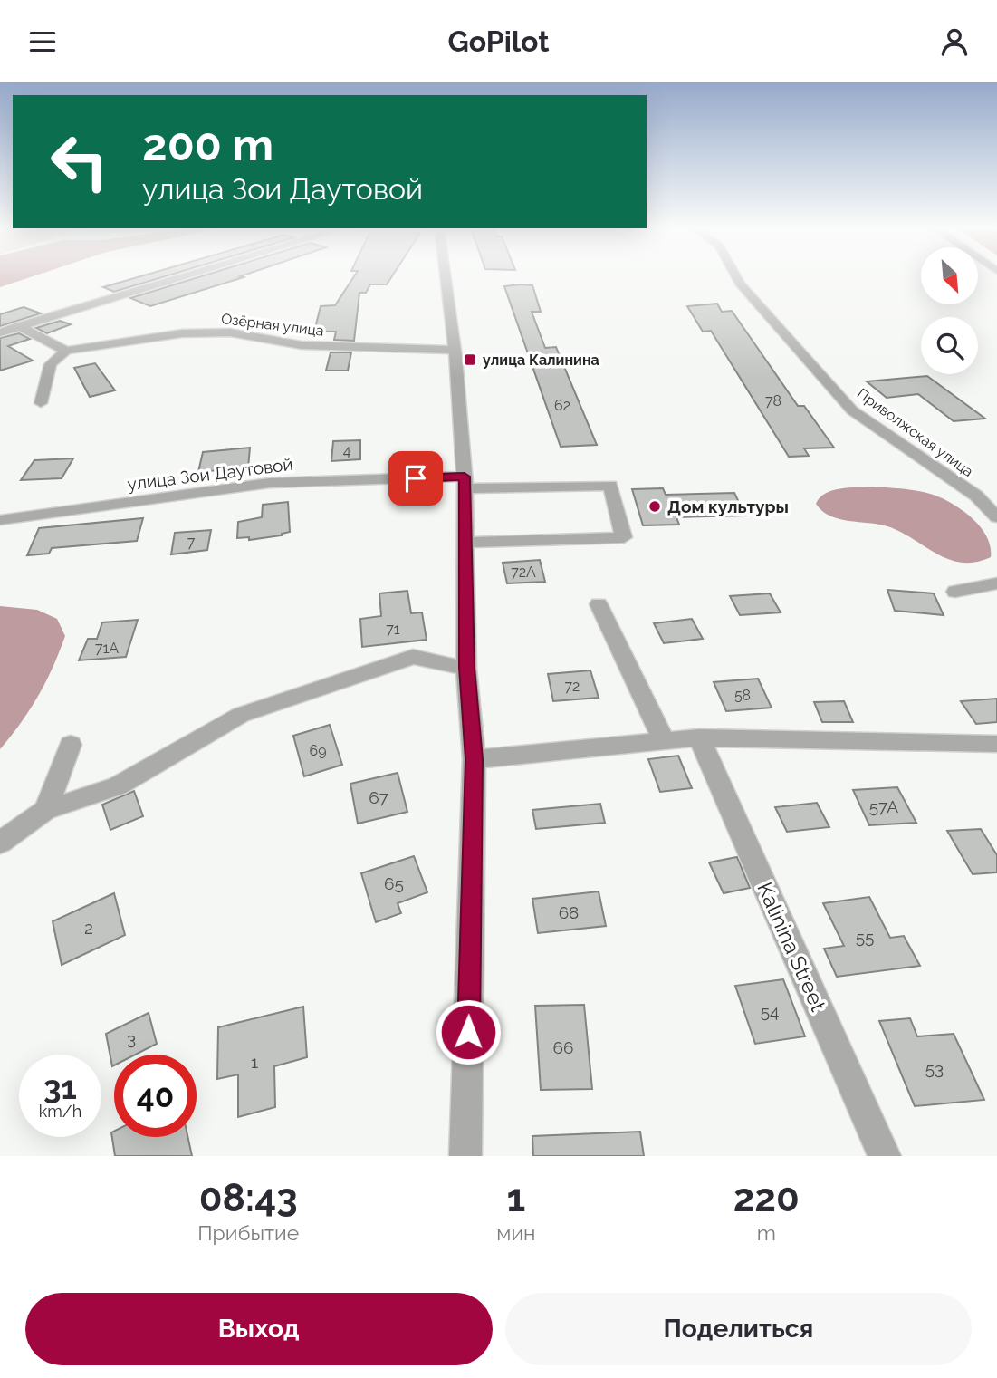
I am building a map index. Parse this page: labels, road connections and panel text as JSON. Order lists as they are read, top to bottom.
{
  "streets": {
    "street": [
      "Озёрная улица",
      "Приволжская улица",
      "улица Зои Даутовой",
      "Kalinina Street"
    ]
  },
  "places": {
    "transit": ["улица Калинина"],
    "other": ["Дом культуры"]
  },
  "house_numbers": [
    "78",
    "62",
    "4",
    "7",
    "72А",
    "71",
    "71А",
    "72",
    "58",
    "69",
    "67",
    "57А",
    "65",
    "68",
    "2",
    "55",
    "54",
    "3",
    "66",
    "1",
    "53"
  ],
  "north": "bottom right",
  "page": {
    "header": "GoPilot",
    "turn": ["200 m", "улица Зои Даутовой"],
    "speed": "31 km/h",
    "limit": "40",
    "eta": [
      "08:43",
      "Прибытие",
      "1",
      "мин",
      "220",
      "m"
    ],
    "buttons": ["Выход", "Поделиться"]
  }
}
